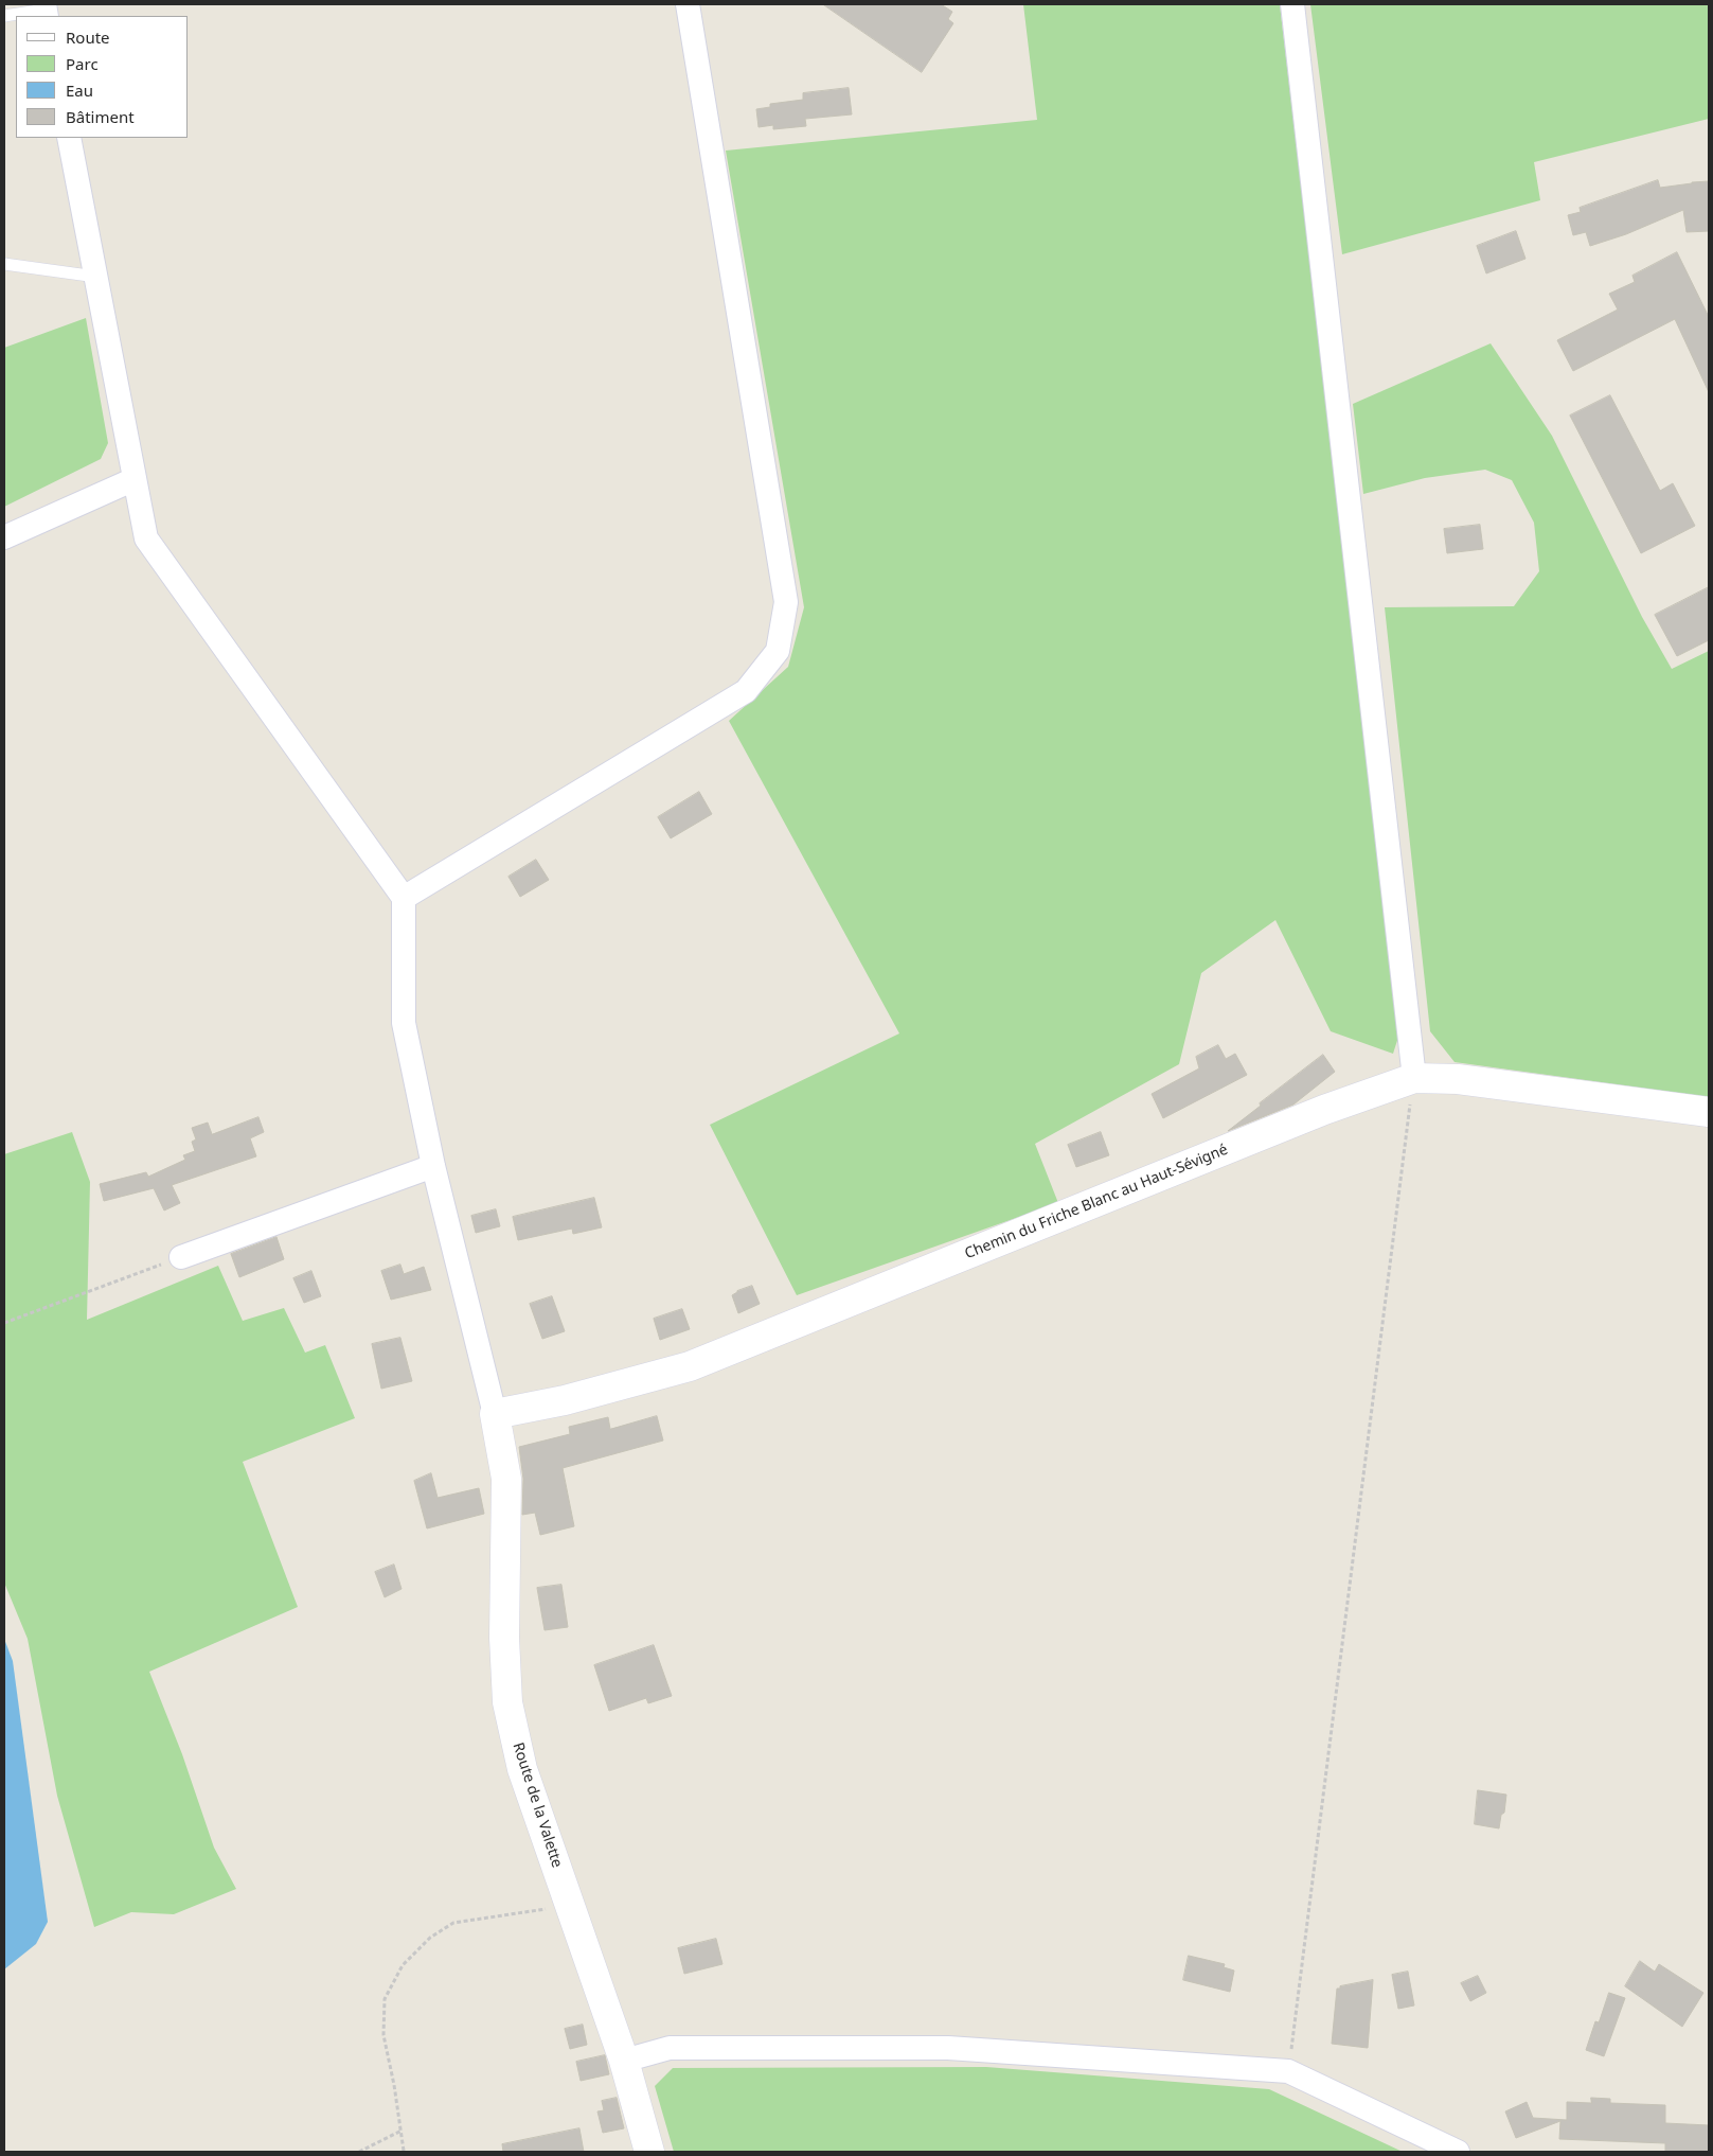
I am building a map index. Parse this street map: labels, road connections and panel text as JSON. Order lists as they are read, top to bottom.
{
  "streets": {
    "street": ["Chemin du Friche Blanc au Haut-Sévigné", "Route de la Valette"]
  },
  "crossings": [
    ["Chemin du Friche Blanc au Haut-Sévigné", "Route de la Valette"]
  ],
  "legend": [
    "Route",
    "Parc",
    "Eau",
    "Bâtiment"
  ]
}
